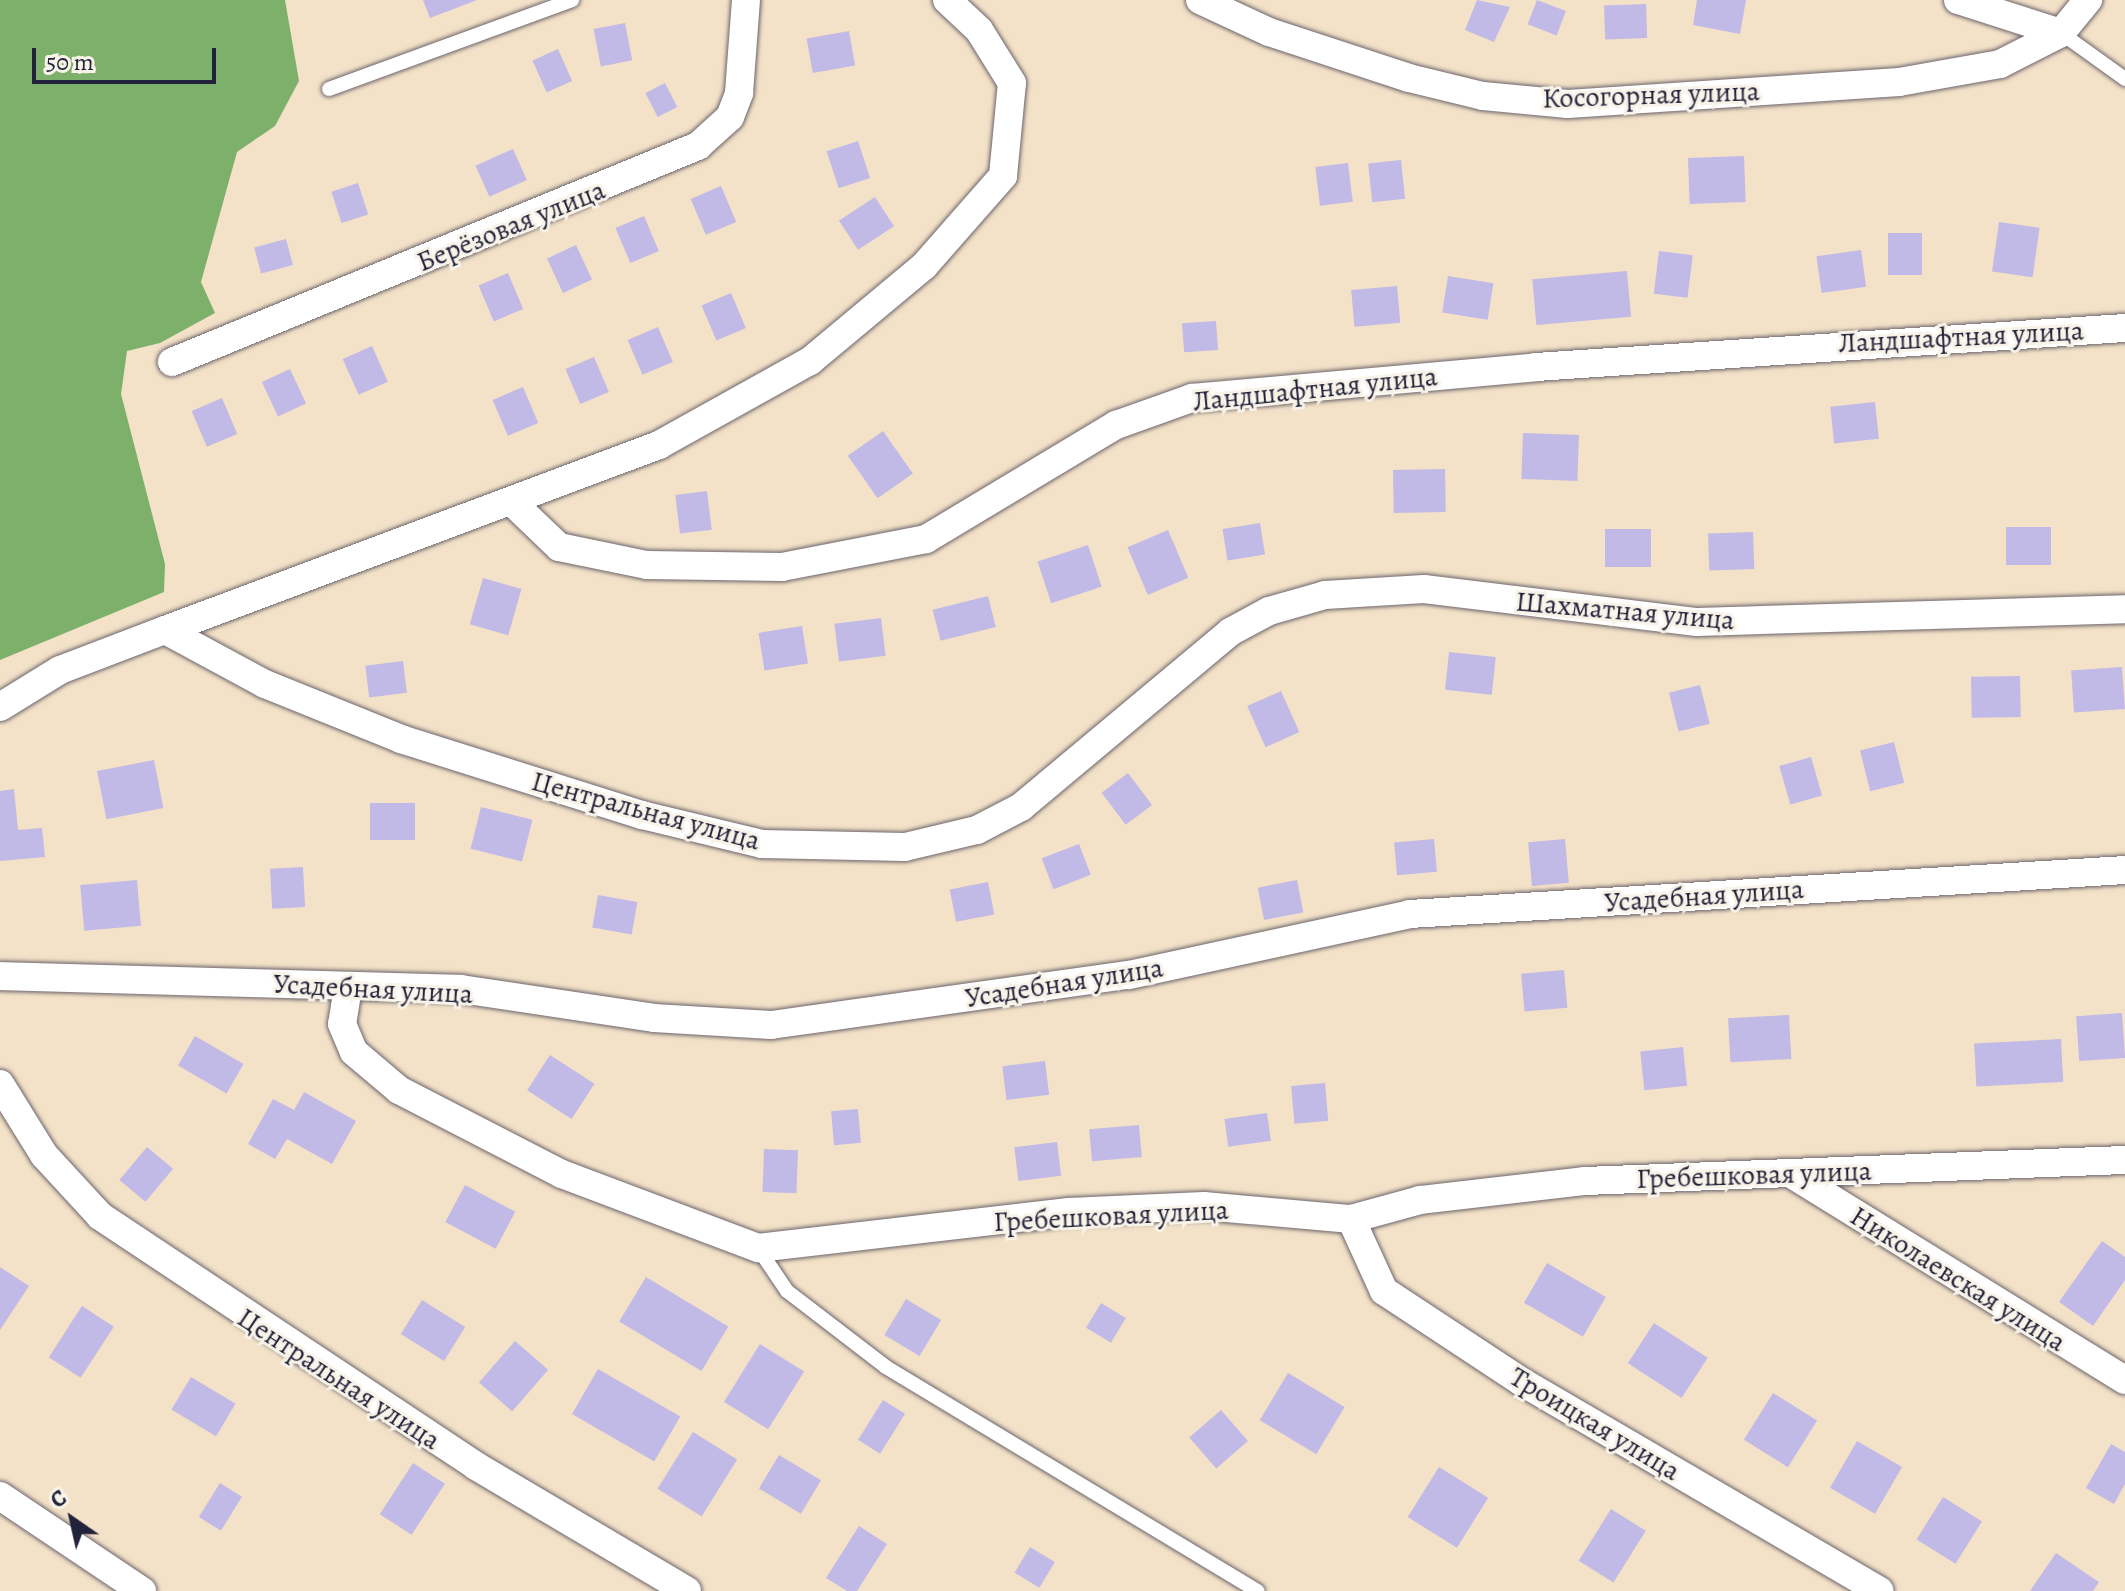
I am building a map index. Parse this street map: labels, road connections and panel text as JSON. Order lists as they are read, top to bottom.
{
  "streets": {
    "street": [
      "Косогорная улица",
      "Берёзовая улица",
      "Ландшафтная улица",
      "Шахматная улица",
      "Центральная улица",
      "Усадебная улица",
      "Гребешковая улица",
      "Николаевская улица",
      "Троицкая улица"
    ]
  },
  "crossings": [
    ["Шахматная улица", "Центральная улица"],
    ["Усадебная улица", "Гребешковая улица"],
    ["Гребешковая улица", "Николаевская улица"],
    ["Гребешковая улица", "Троицкая улица"]
  ],
  "scale_bar": "50 m",
  "north": "top left"
}
